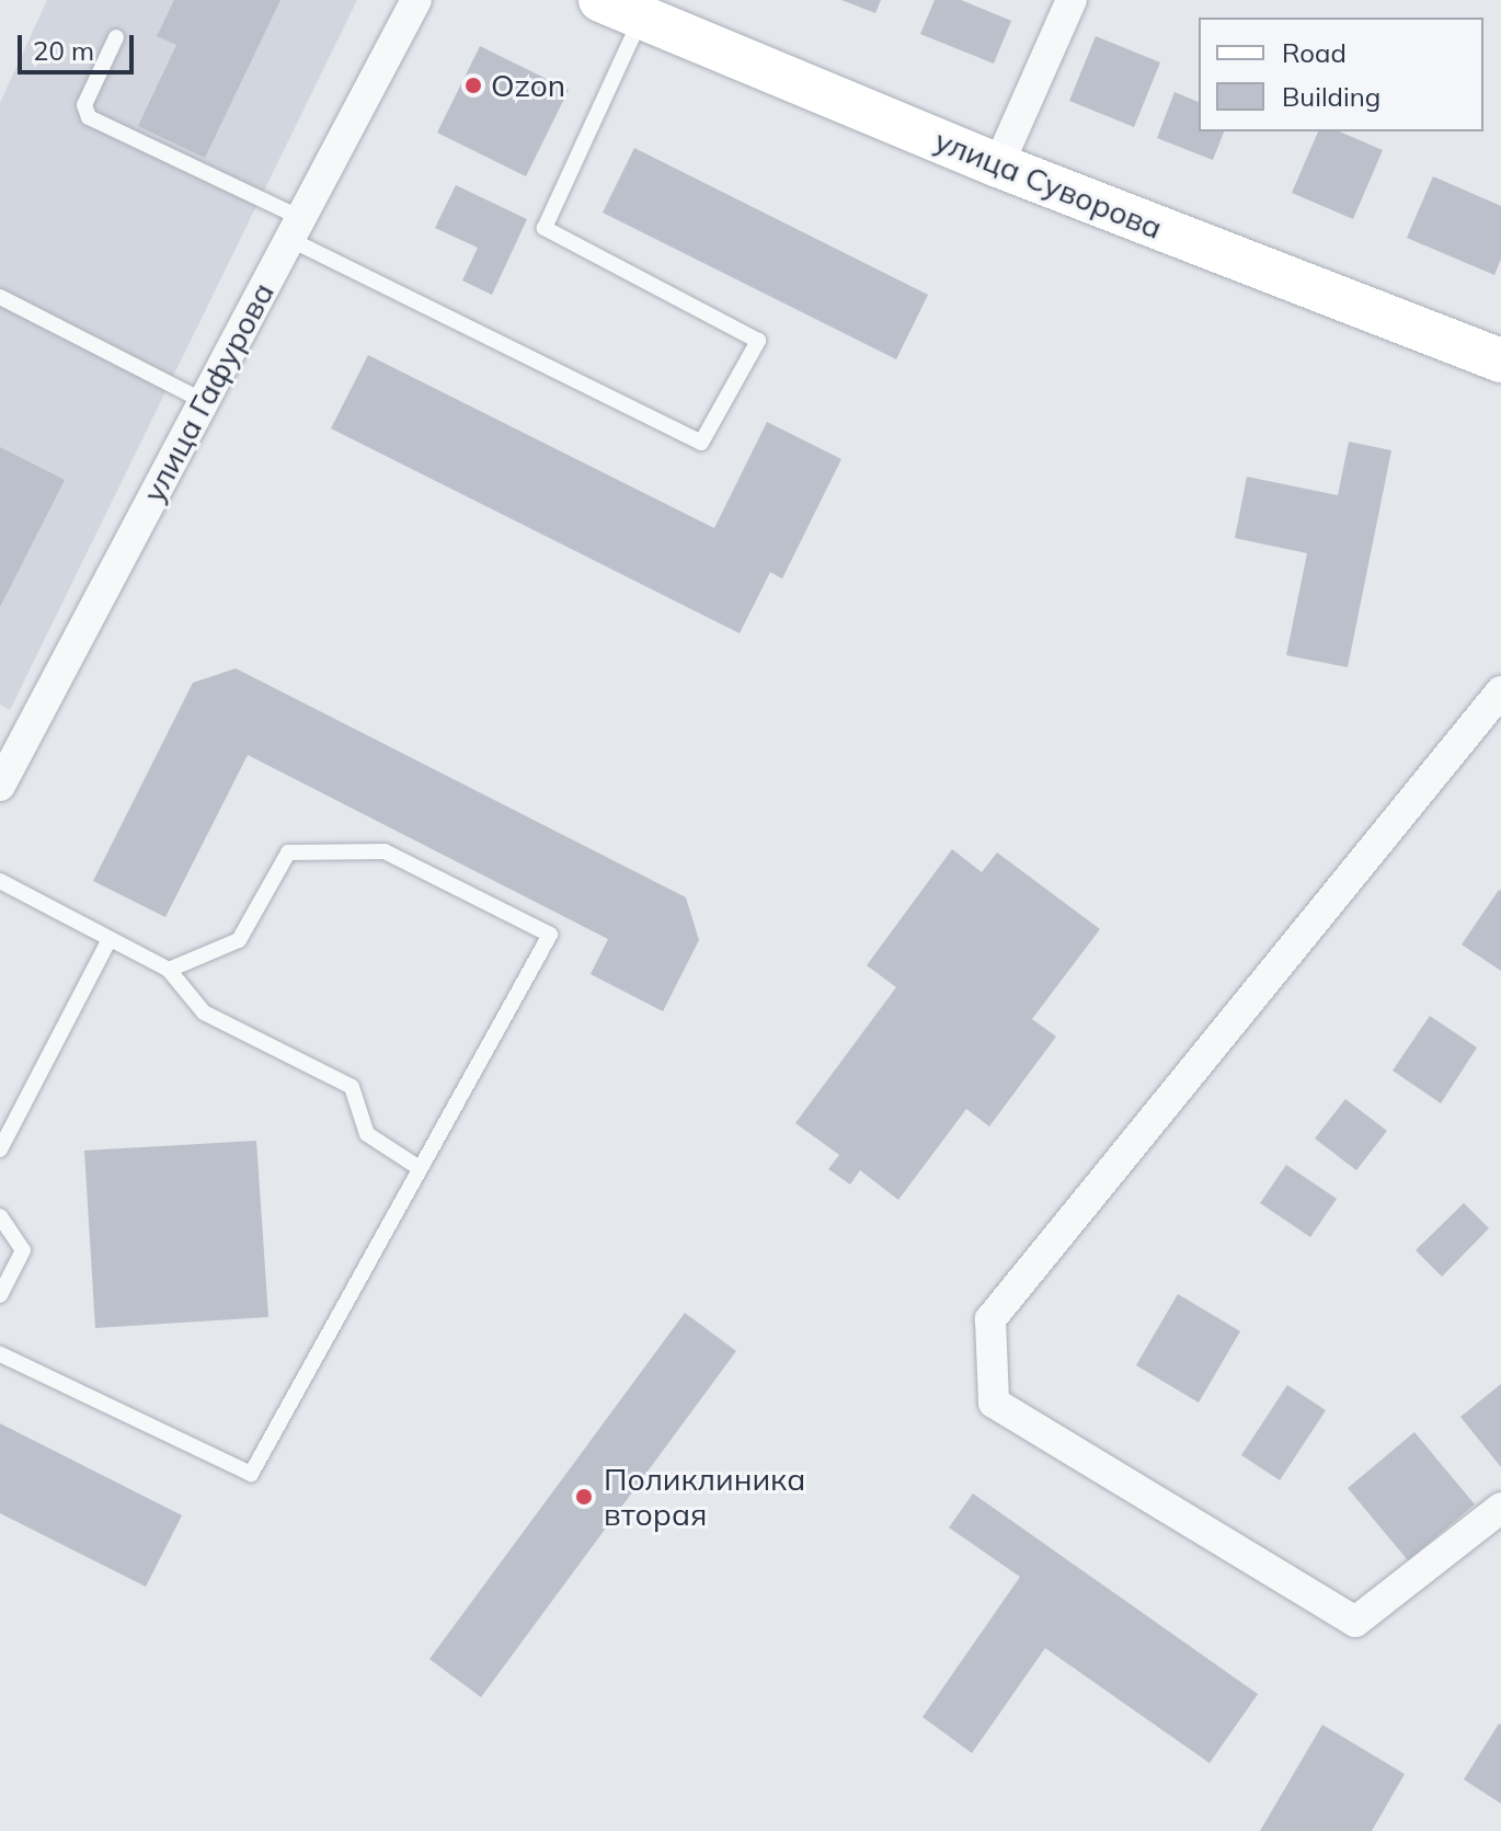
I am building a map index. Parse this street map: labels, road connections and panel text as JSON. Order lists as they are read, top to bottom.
{
  "streets": {
    "street": ["улица Суворова", "улица Гафурова"]
  },
  "places": ["Ozon", "Поликлиника вторая"],
  "legend": ["Road", "Building"],
  "scale_bar": "20 m"
}
